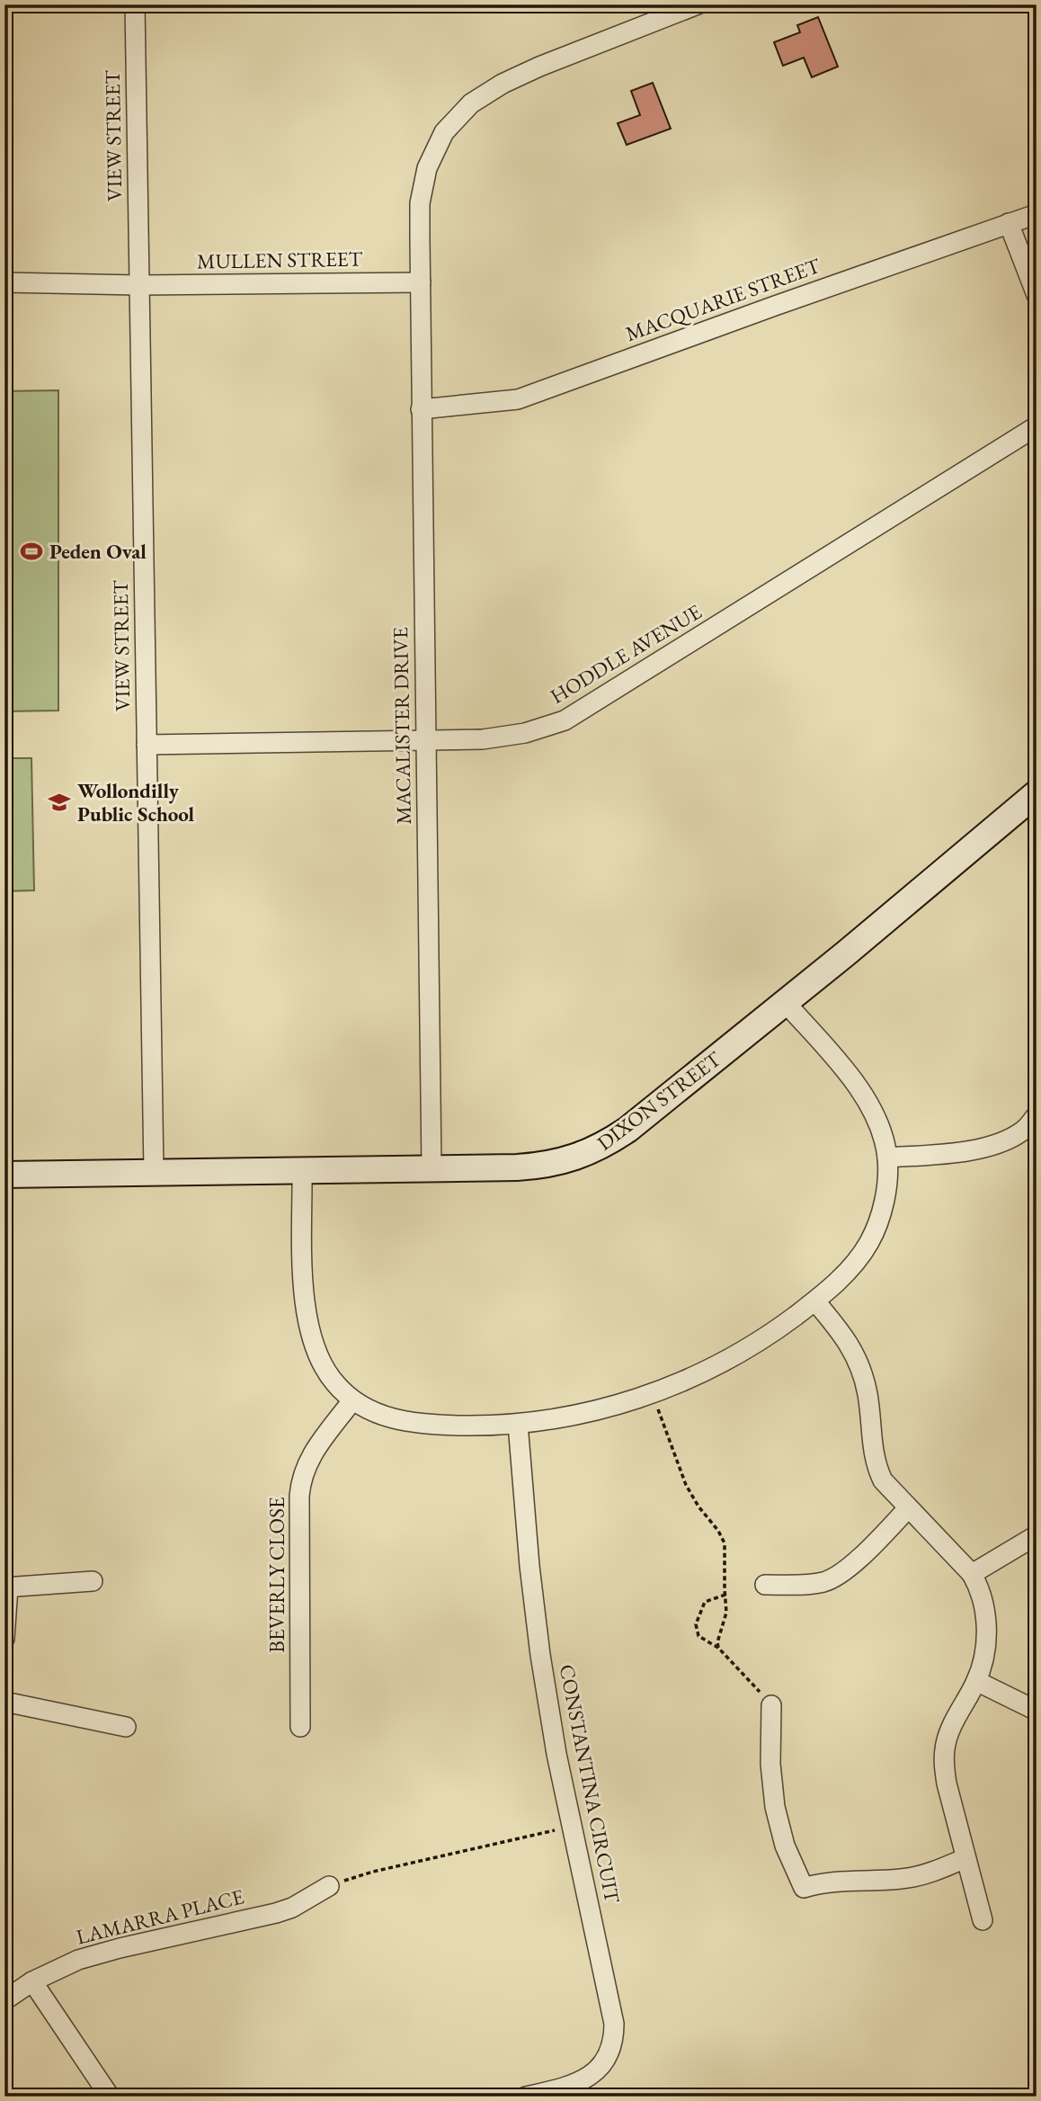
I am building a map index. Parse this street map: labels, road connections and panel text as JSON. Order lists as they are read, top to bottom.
{
  "streets": {
    "street": [
      "VIEW STREET",
      "MULLEN STREET",
      "MACQUARIE STREET",
      "HODDLE AVENUE",
      "MACALISTER DRIVE",
      "DIXON STREET",
      "BEVERLY CLOSE",
      "CONSTANTINA CIRCUIT",
      "LAMARRA PLACE"
    ]
  },
  "crossings": [
    ["VIEW STREET", "MULLEN STREET"],
    ["VIEW STREET", "HODDLE AVENUE"],
    ["VIEW STREET", "DIXON STREET"],
    ["MULLEN STREET", "MACALISTER DRIVE"],
    ["MACQUARIE STREET", "MACALISTER DRIVE"],
    ["HODDLE AVENUE", "MACALISTER DRIVE"],
    ["MACALISTER DRIVE", "DIXON STREET"]
  ],
  "places": {
    "sports": ["Peden Oval"],
    "school or university": ["Wollondilly Public School"]
  }
}
